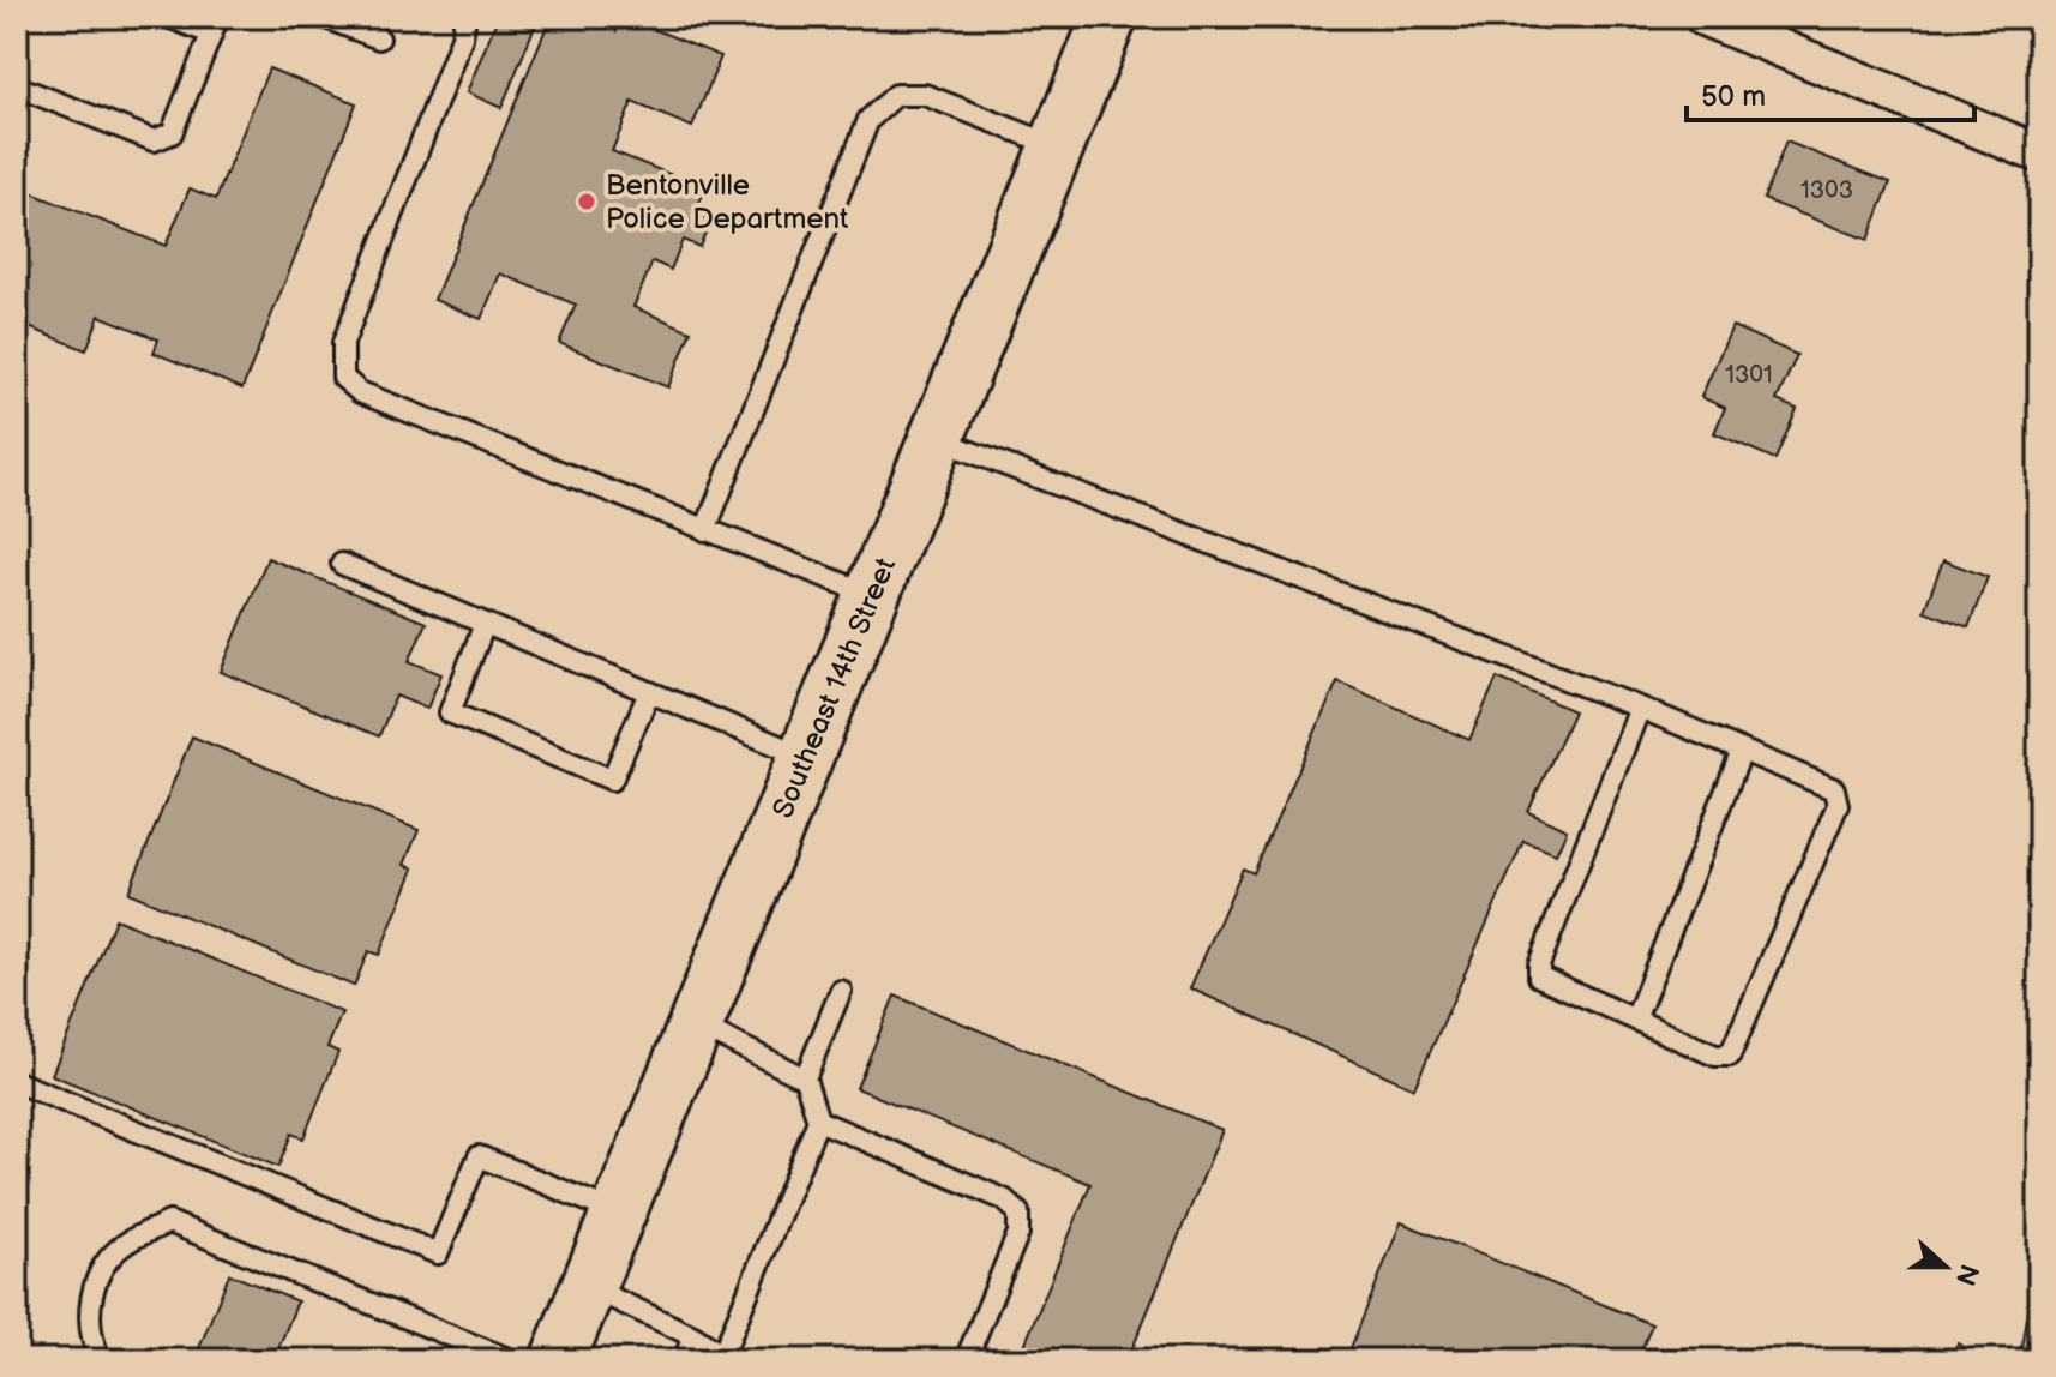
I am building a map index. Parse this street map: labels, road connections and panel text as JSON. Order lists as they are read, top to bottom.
{
  "streets": {
    "main road": ["Southeast 14th Street"]
  },
  "places": ["Bentonville Police Department"],
  "house_numbers": ["1303", "1301"],
  "scale_bar": "50 m",
  "north": "right"
}
